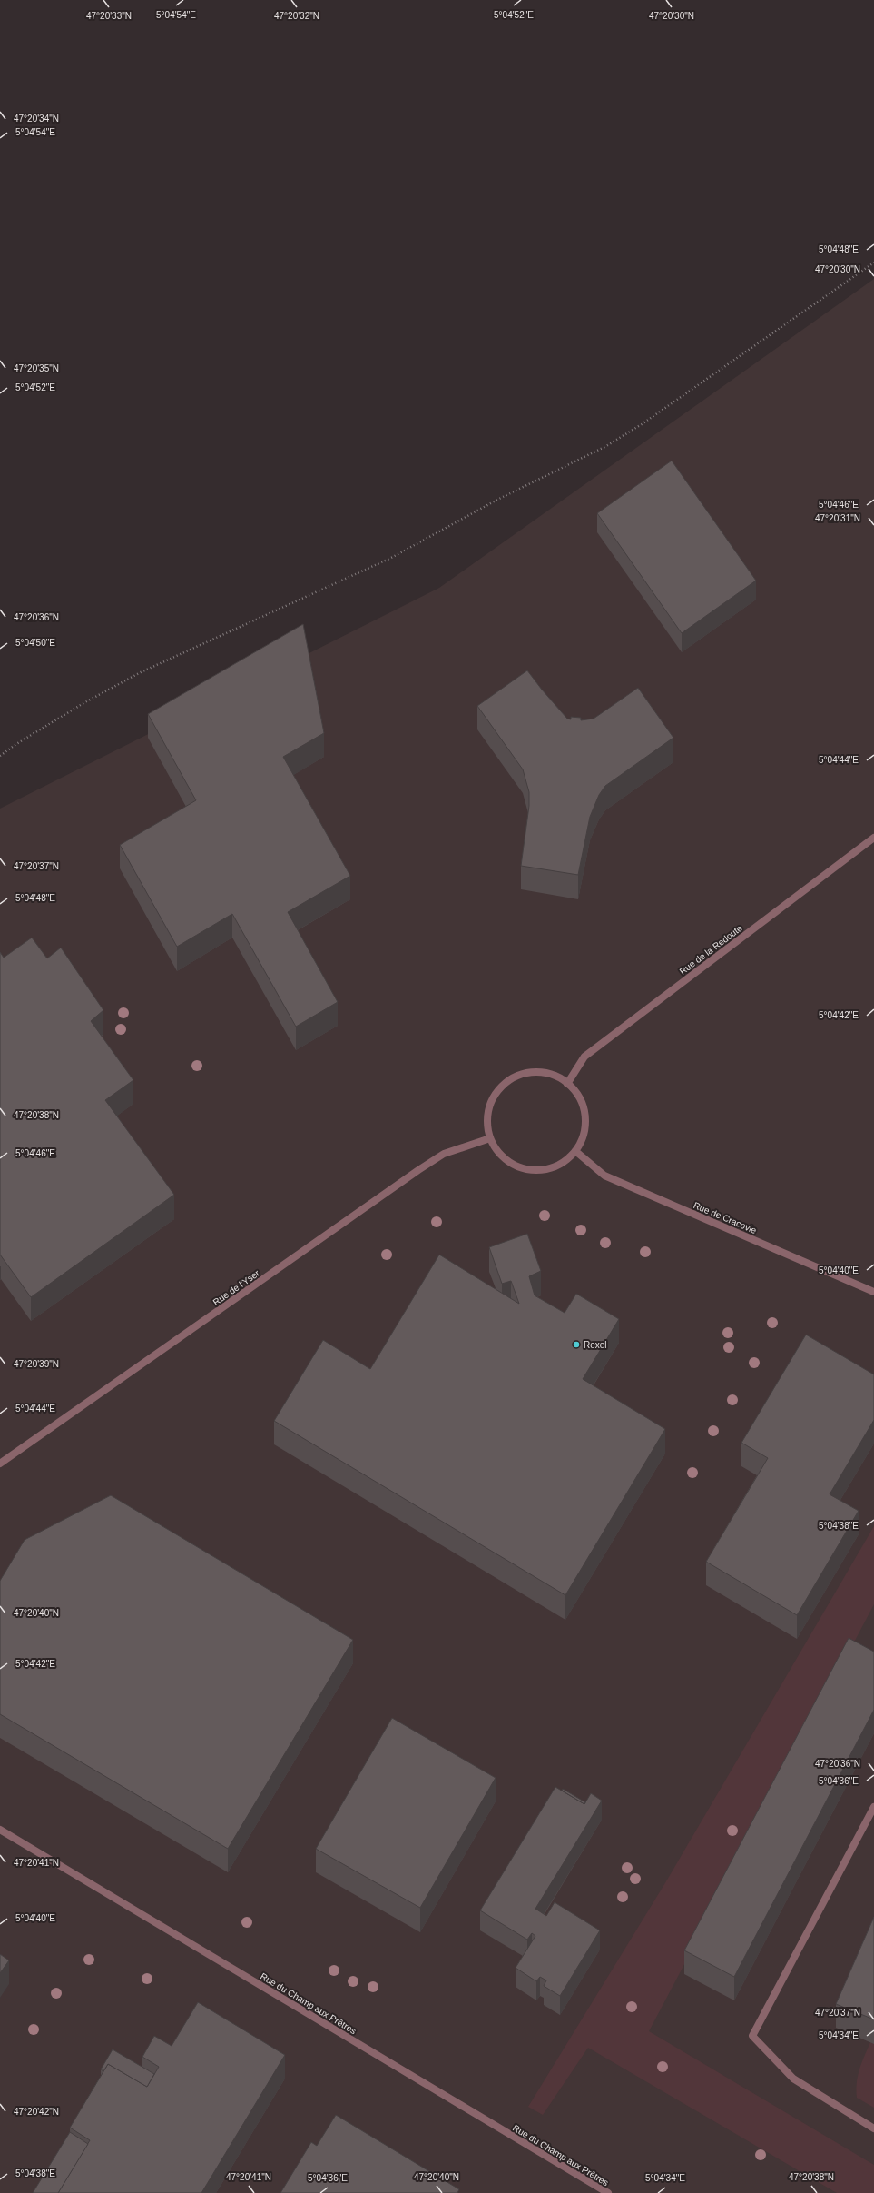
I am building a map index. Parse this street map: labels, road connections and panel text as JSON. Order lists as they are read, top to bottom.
{
  "streets": {
    "street": [
      "Rue de la Redoute",
      "Rue de Cracovie",
      "Rue de l'Yser",
      "Rue du Champ aux Prêtres"
    ]
  },
  "crossings": [
    ["Rue de la Redoute", "Rue de Cracovie"],
    ["Rue de la Redoute", "Rue de l'Yser"],
    ["Rue de Cracovie", "Rue de l'Yser"]
  ],
  "places": ["Rexel"],
  "coordinates": [
    "5°04'54\"E",
    "5°04'52\"E",
    "47°20'33\"N",
    "47°20'32\"N",
    "47°20'30\"N",
    "47°20'34\"N",
    "5°04'48\"E",
    "47°20'35\"N",
    "5°04'46\"E",
    "47°20'31\"N",
    "47°20'36\"N",
    "5°04'50\"E",
    "5°04'44\"E",
    "47°20'37\"N",
    "5°04'42\"E",
    "47°20'38\"N",
    "5°04'40\"E",
    "47°20'39\"N",
    "5°04'38\"E",
    "47°20'40\"N",
    "5°04'36\"E",
    "47°20'41\"N",
    "5°04'34\"E",
    "47°20'42\"N"
  ]
}
